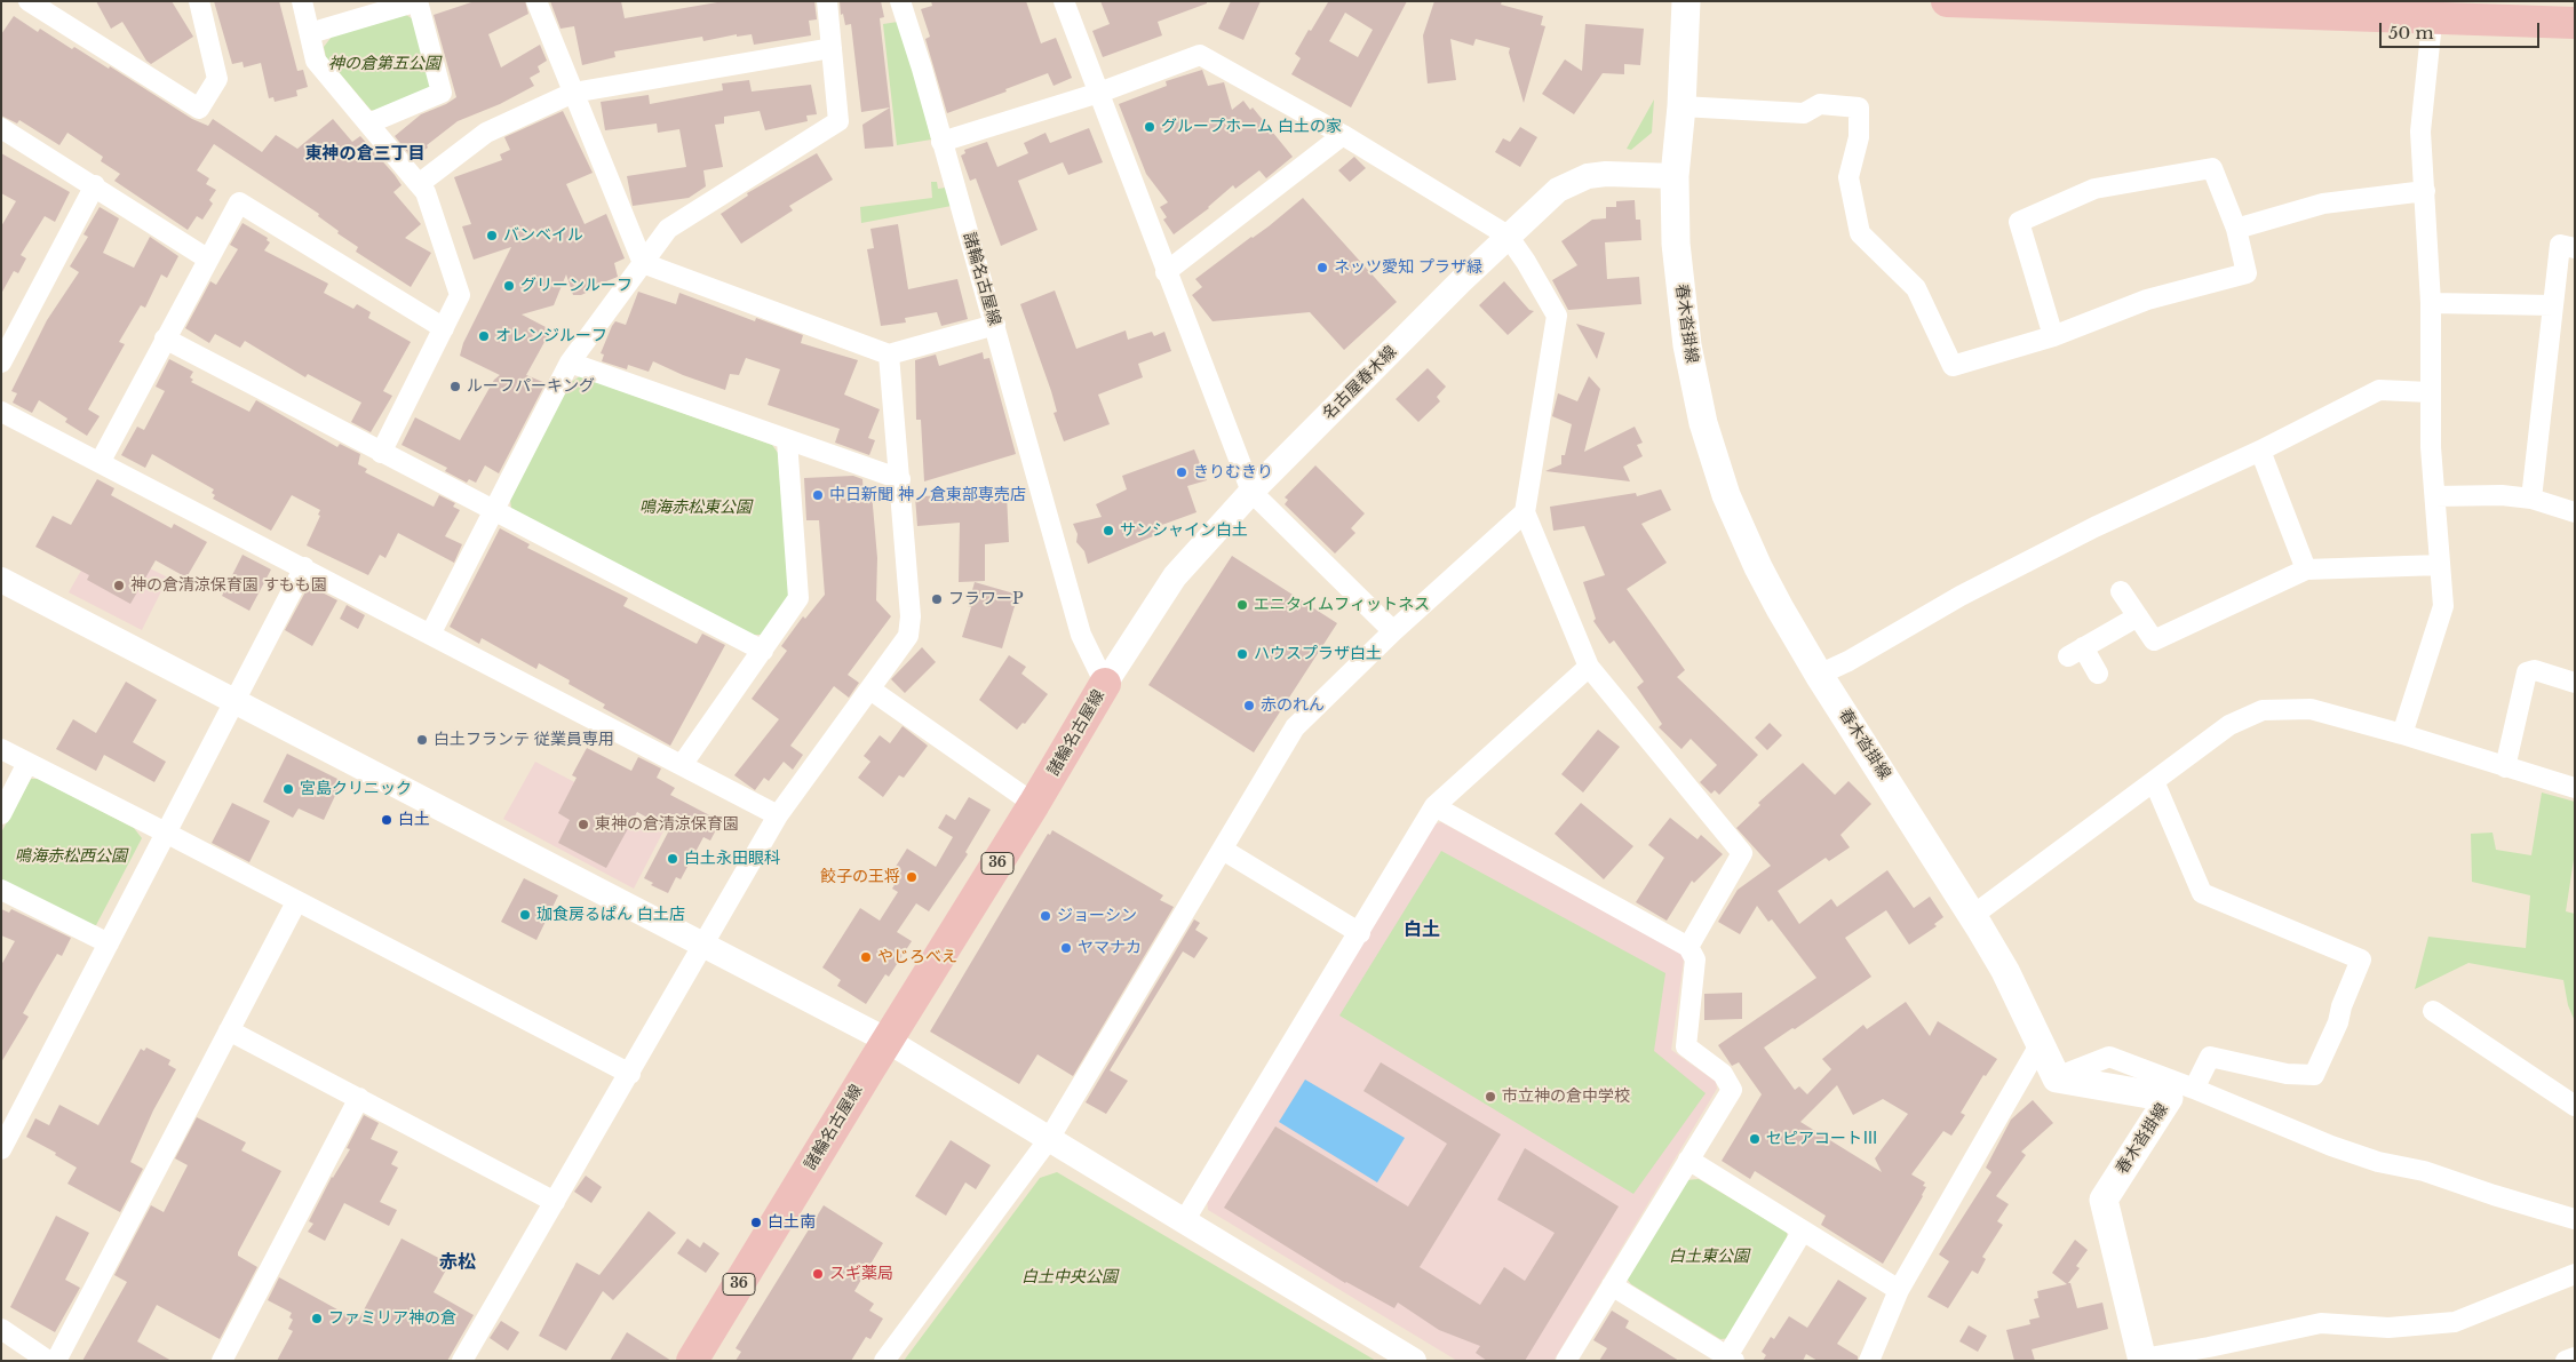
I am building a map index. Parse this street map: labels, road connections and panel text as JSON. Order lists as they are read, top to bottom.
{
  "streets": {
    "main road": ["諸輪名古屋線", "春木沓掛線", "36"],
    "street": ["名古屋春木線"]
  },
  "crossings": [
    ["諸輪名古屋線", "名古屋春木線"],
    ["春木沓掛線", "名古屋春木線"]
  ],
  "districts": ["東神の倉三丁目", "白土", "赤松"],
  "parks": [
    "神の倉第五公園",
    "鳴海赤松東公園",
    "鳴海赤松西公園",
    "白土東公園",
    "白土中央公園"
  ],
  "places": [
    "グループホーム 白土の家",
    "バンベイル",
    "ネッツ愛知 プラザ緑",
    "グリーンルーフ",
    "オレンジルーフ",
    "ルーフパーキング",
    "きりむきり",
    "中日新聞 神ノ倉東部専売店",
    "サンシャイン白土",
    "神の倉清涼保育園 すもも園",
    "フラワーP",
    "エニタイムフィットネス",
    "ハウスプラザ白土",
    "赤のれん",
    "白土フランテ 従業員専用",
    "宮島クリニック",
    "白土",
    "東神の倉清涼保育園",
    "白土永田眼科",
    "餃子の王将",
    "珈食房るぱん 白土店",
    "ジョーシン",
    "ヤマナカ",
    "やじろべえ",
    "市立神の倉中学校",
    "セピアコートⅢ",
    "白土南",
    "スギ薬局",
    "ファミリア神の倉"
  ],
  "scale_bar": "50 m"
}
